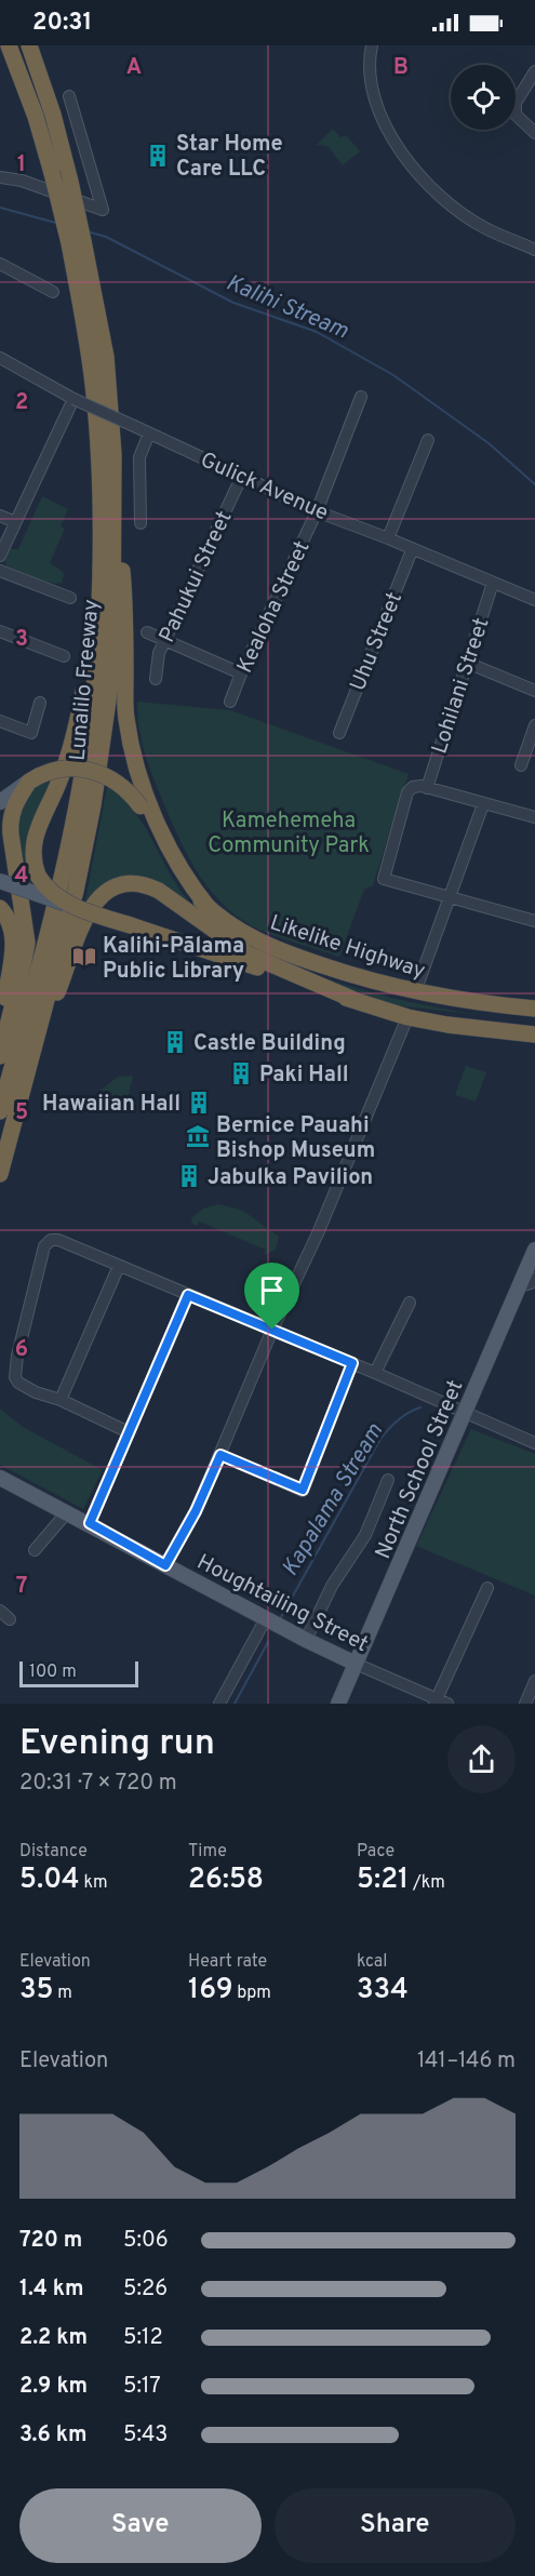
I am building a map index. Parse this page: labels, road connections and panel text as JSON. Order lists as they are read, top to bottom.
{
  "streets": {
    "highway": ["Lunalilo Freeway", "Likelike Highway"],
    "main road": ["North School Street", "Houghtailing Street"],
    "street": [
      "Gulick Avenue",
      "Pahukui Street",
      "Kealoha Street",
      "Uhu Street",
      "Lohilani Street"
    ]
  },
  "crossings": [
    ["Gulick Avenue", "Pahukui Street"],
    ["Gulick Avenue", "Kealoha Street"],
    ["Gulick Avenue", "Uhu Street"],
    ["Gulick Avenue", "Lohilani Street"],
    ["North School Street", "Houghtailing Street"]
  ],
  "water": ["Kalihi Stream", "Kapalama Stream"],
  "parks": ["Kamehemeha Community Park"],
  "places": {
    "building": [
      "Star Home Care LLC",
      "Castle Building",
      "Paki Hall",
      "Hawaiian Hall",
      "Jabulka Pavilion"
    ],
    "library": ["Kalihi-Pālama Public Library"],
    "museum": ["Bernice Pauahi Bishop Museum"]
  },
  "scale_bar": "100 m",
  "page": {
    "status": "20:31",
    "scale": "100 m",
    "heading": ["Evening run", "20:31 · 7 × 720 m"],
    "stats": [
      ["Distance", "5.04 km"],
      ["Time", "26:58"],
      ["Pace", "5:21 /km"],
      ["Elevation", "35 m"],
      ["Heart rate", "169 bpm"],
      ["kcal", "334"]
    ],
    "chart": ["Elevation", "141–146 m"],
    "list": [
      {
        "name": "720 m",
        "note": "5:06"
      },
      {
        "name": "1.4 km",
        "note": "5:26"
      },
      {
        "name": "2.2 km",
        "note": "5:12"
      },
      {
        "name": "2.9 km",
        "note": "5:17"
      },
      {
        "name": "3.6 km",
        "note": "5:43"
      }
    ],
    "buttons": ["Save", "Share"]
  },
  "grid": {
    "columns": ["A", "B"],
    "rows": [
      "1",
      "2",
      "3",
      "4",
      "5",
      "6",
      "7"
    ]
  }
}
